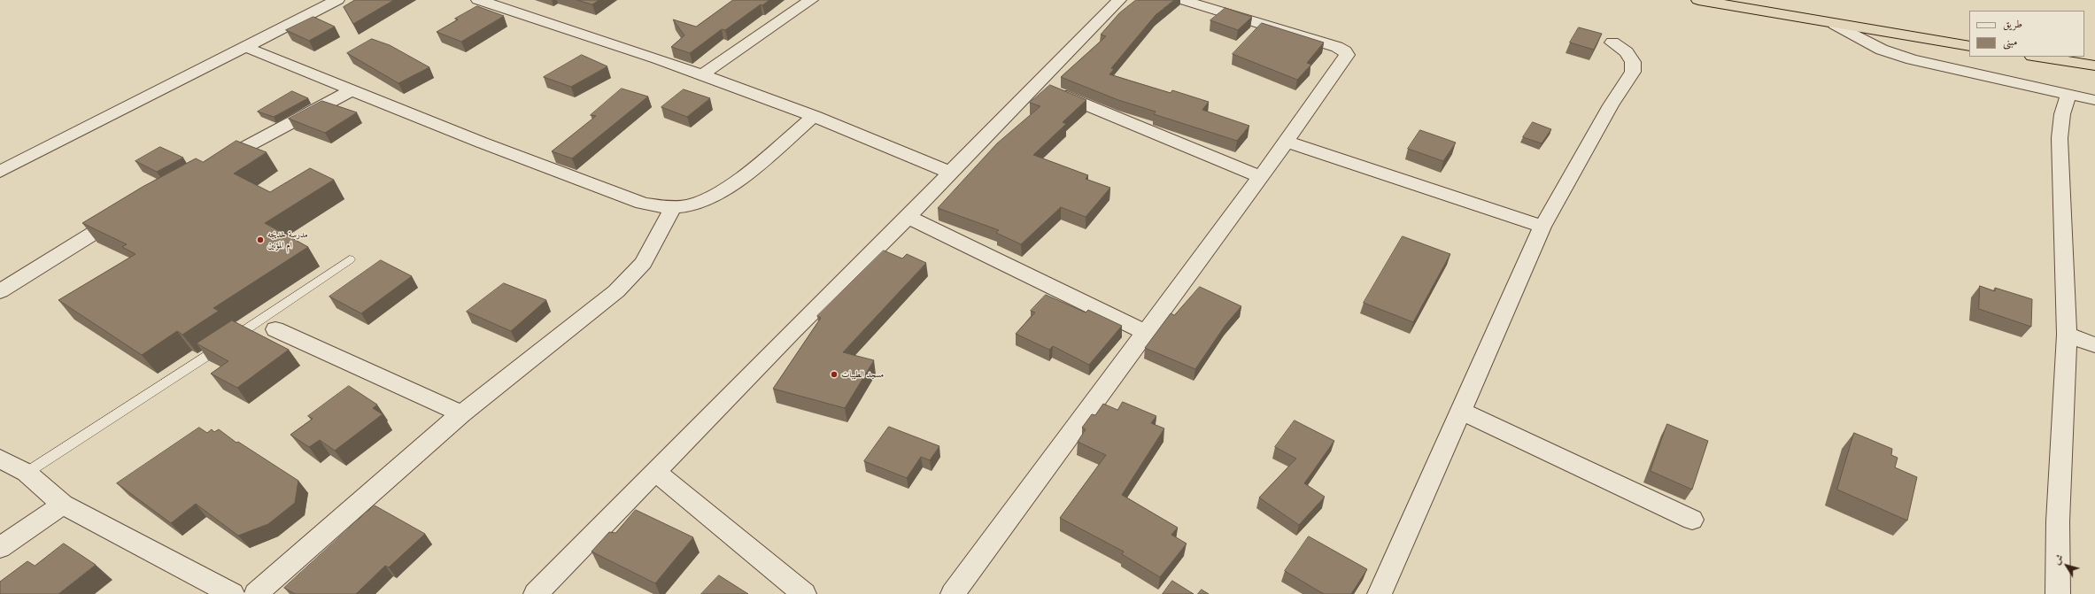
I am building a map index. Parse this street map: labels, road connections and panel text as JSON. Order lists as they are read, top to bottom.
{
  "places": ["مدرسة خديجه ام المؤنين", "مسجد الطيبات"],
  "legend": ["طريق", "مبنى"],
  "north": "top left"
}
